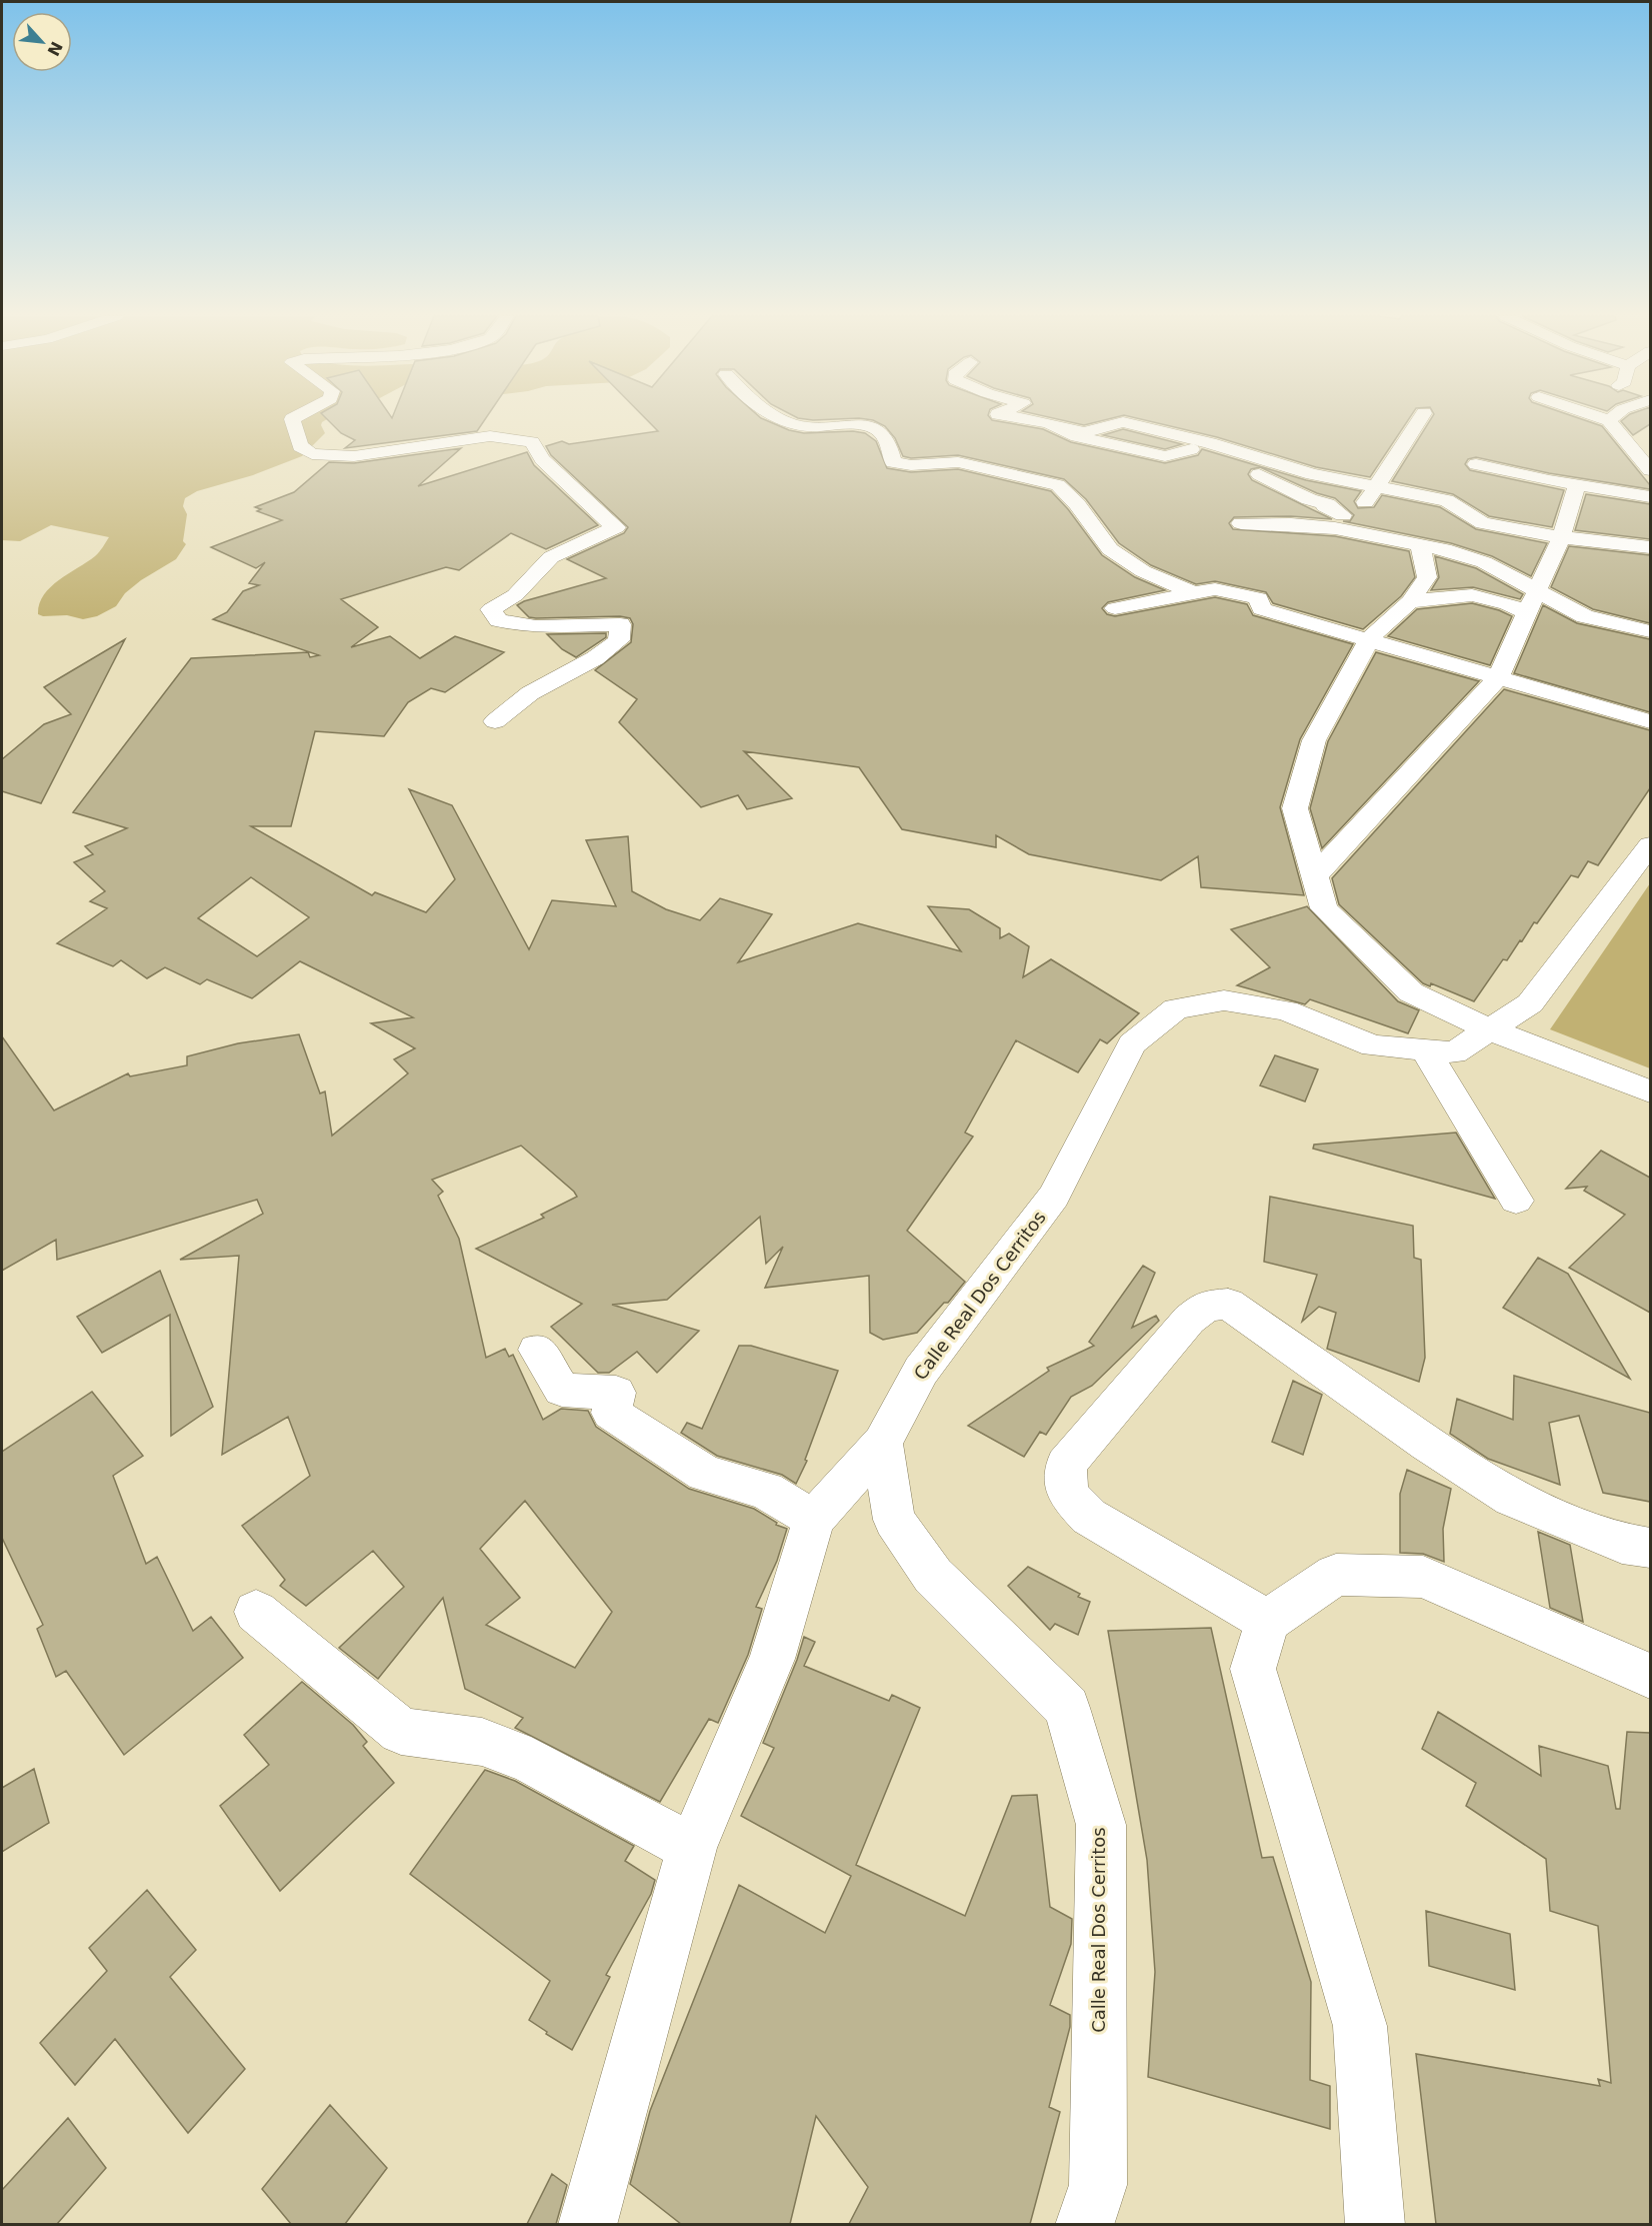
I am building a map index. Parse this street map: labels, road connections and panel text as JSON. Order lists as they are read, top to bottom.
{
  "streets": {
    "street": ["Calle Real Dos Cerritos"]
  },
  "north": "bottom right"
}
